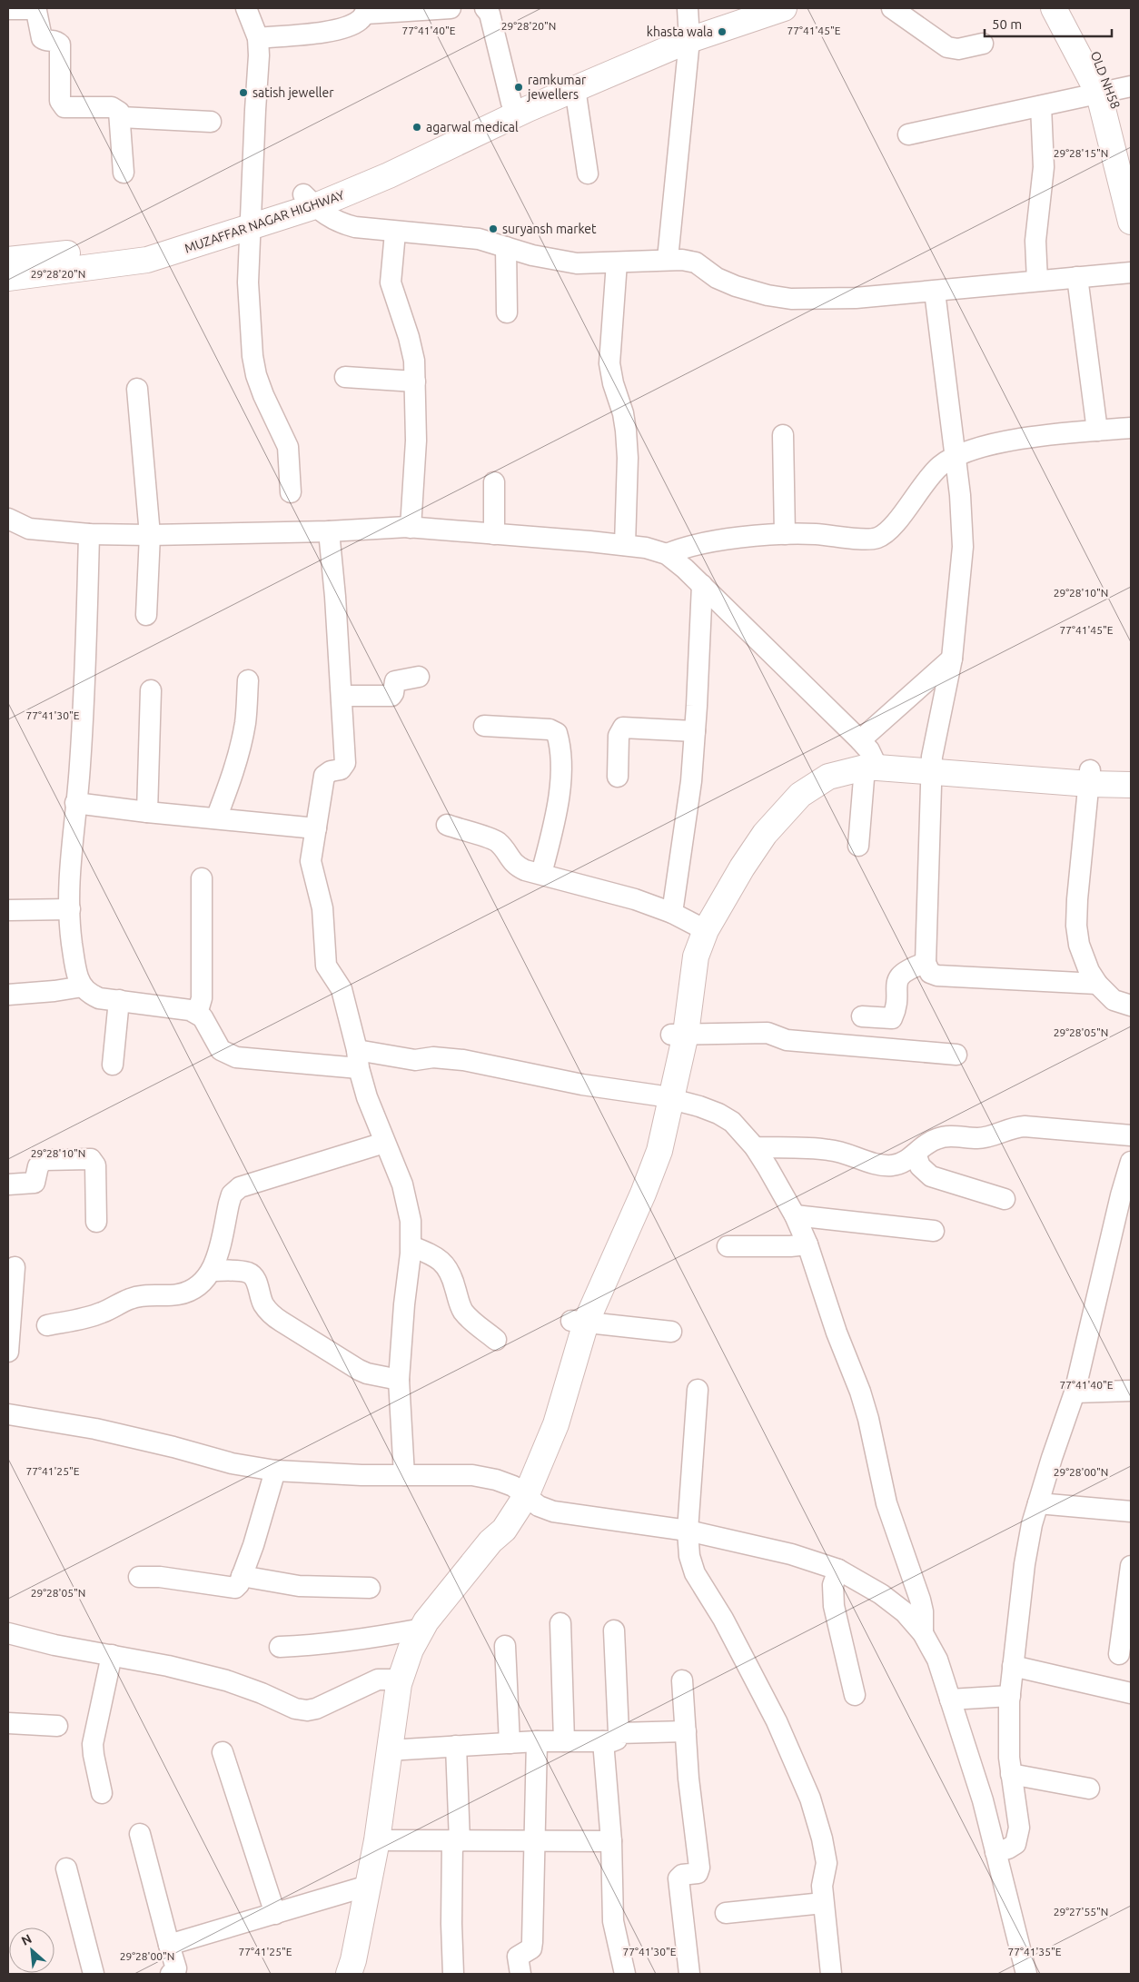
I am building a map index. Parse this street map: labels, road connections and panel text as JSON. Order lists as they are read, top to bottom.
{
  "streets": {
    "main road": ["OLD NH58", "MUZAFFAR NAGAR HIGHWAY"]
  },
  "places": [
    "khasta wala",
    "ramkumar jewellers",
    "satish jeweller",
    "agarwal medical",
    "suryansh market"
  ],
  "scale_bar": "50 m",
  "north": "top left",
  "coordinates": [
    "29°28'20\"N",
    "77°41'40\"E",
    "77°41'45\"E",
    "29°28'15\"N",
    "29°28'10\"N",
    "77°41'30\"E",
    "29°28'05\"N",
    "77°41'25\"E",
    "29°28'00\"N",
    "29°27'55\"N",
    "77°41'35\"E"
  ]
}
